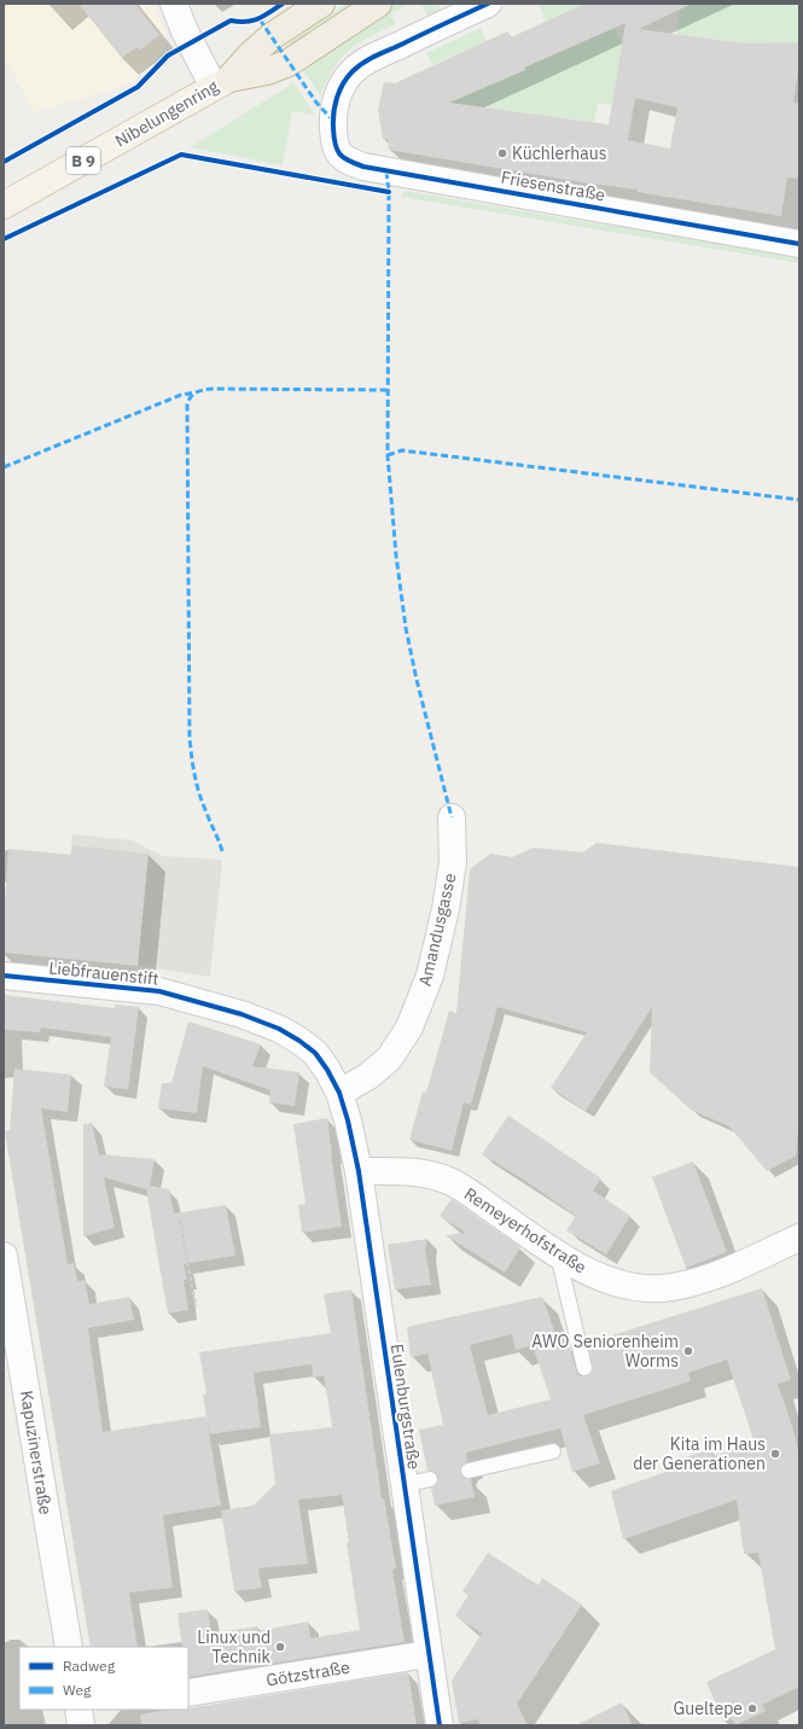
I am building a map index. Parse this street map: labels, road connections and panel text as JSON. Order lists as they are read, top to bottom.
{
  "streets": {
    "highway": ["B 9"],
    "main road": ["Nibelungenring"],
    "street": [
      "Friesenstraße",
      "Amandusgasse",
      "Liebfrauenstift",
      "Remeyerhofstraße",
      "Eulenburgstraße",
      "Kapuzinerstraße",
      "Götzstraße"
    ]
  },
  "crossings": [
    ["Nibelungenring", "B 9"],
    ["Amandusgasse", "Liebfrauenstift"],
    ["Amandusgasse", "Eulenburgstraße"],
    ["Liebfrauenstift", "Eulenburgstraße"],
    ["Remeyerhofstraße", "Eulenburgstraße"],
    ["Eulenburgstraße", "Götzstraße"]
  ],
  "places": [
    "Küchlerhaus",
    "AWO Seniorenheim Worms",
    "Kita im Haus der Generationen",
    "Linux und Technik",
    "Gueltepe"
  ],
  "legend": ["Radweg", "Weg"]
}
